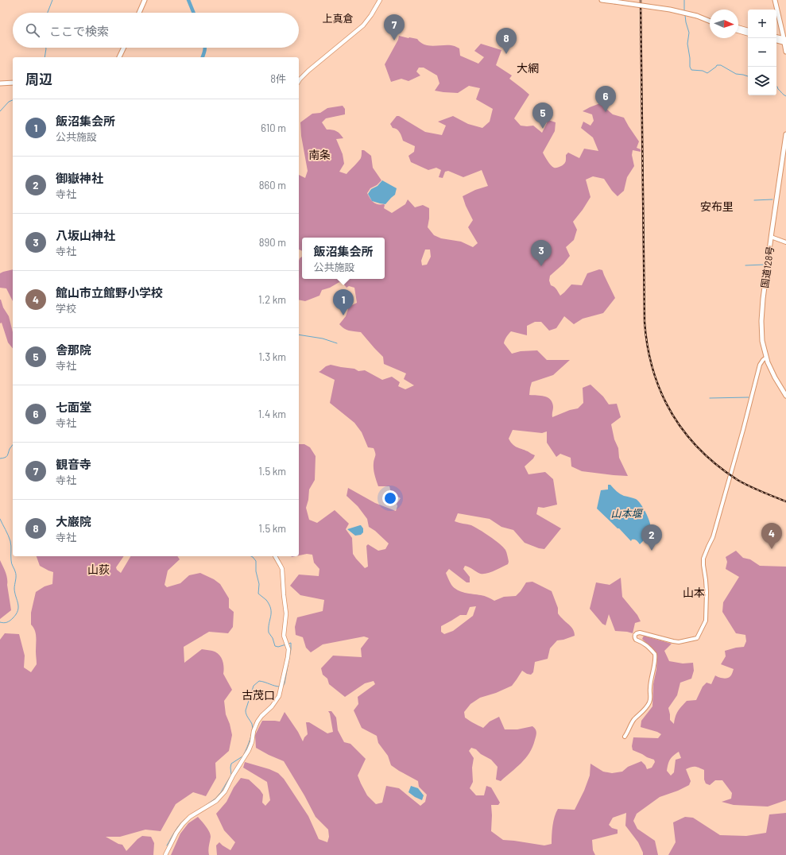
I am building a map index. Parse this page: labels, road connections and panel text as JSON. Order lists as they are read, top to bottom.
{
  "streets": {
    "main road": ["国道128号"]
  },
  "districts": [
    "上真倉",
    "大網",
    "南条",
    "安布里",
    "山荻",
    "山本",
    "古茂口"
  ],
  "water": ["山本堰"],
  "north": "right",
  "page": {
    "map_buttons": ["+", "−"],
    "search": "ここで検索",
    "pins": [
      "7",
      "8",
      "6",
      "5",
      "3",
      "1",
      "4",
      "2"
    ],
    "heading": ["周辺", "8件"],
    "list": [
      {
        "mark": "1",
        "name": "飯沼集会所",
        "note": "公共施設",
        "value": "610 m"
      },
      {
        "mark": "2",
        "name": "御嶽神社",
        "note": "寺社",
        "value": "860 m"
      },
      {
        "mark": "3",
        "name": "八坂山神社",
        "note": "寺社",
        "value": "890 m"
      },
      {
        "mark": "4",
        "name": "館山市立館野小学校",
        "note": "学校",
        "value": "1.2 km"
      },
      {
        "mark": "5",
        "name": "舎那院",
        "note": "寺社",
        "value": "1.3 km"
      },
      {
        "mark": "6",
        "name": "七面堂",
        "note": "寺社",
        "value": "1.4 km"
      },
      {
        "mark": "7",
        "name": "観音寺",
        "note": "寺社",
        "value": "1.5 km"
      },
      {
        "mark": "8",
        "name": "大巌院",
        "note": "寺社",
        "value": "1.5 km"
      }
    ],
    "popup": ["飯沼集会所", "公共施設"]
  }
}
